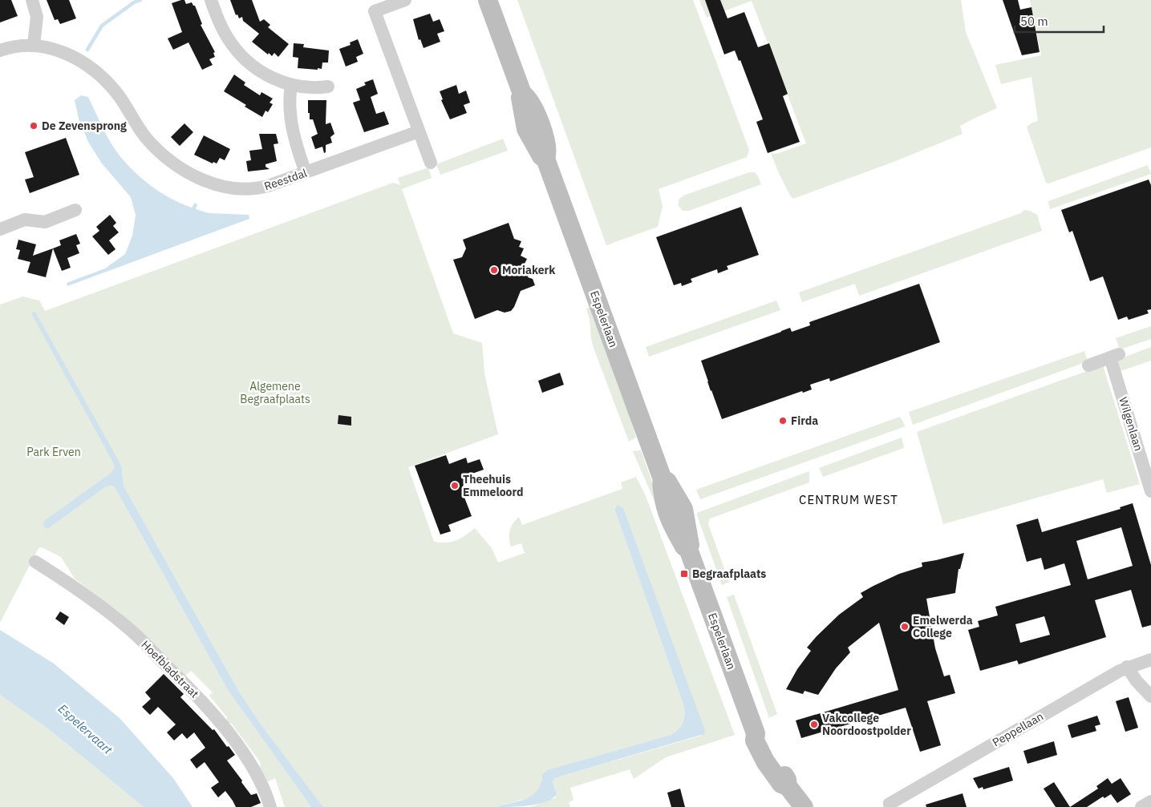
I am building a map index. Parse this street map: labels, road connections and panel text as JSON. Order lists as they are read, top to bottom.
{
  "streets": {
    "main road": ["Espelerlaan"],
    "street": [
      "Reestdal",
      "Wilgenlaan",
      "Hoefbladstraat",
      "Peppellaan"
    ]
  },
  "districts": ["CENTRUM WEST"],
  "water": ["Espelervaart"],
  "parks": ["Algemene Begraafplaats", "Park Erven"],
  "places": {
    "other": [
      "De Zevensprong",
      "Moriakerk",
      "Firda",
      "Theehuis Emmeloord",
      "Emelwerda College",
      "Vakcollege Noordoostpolder"
    ],
    "transit": ["Begraafplaats"]
  },
  "scale_bar": "50 m"
}
